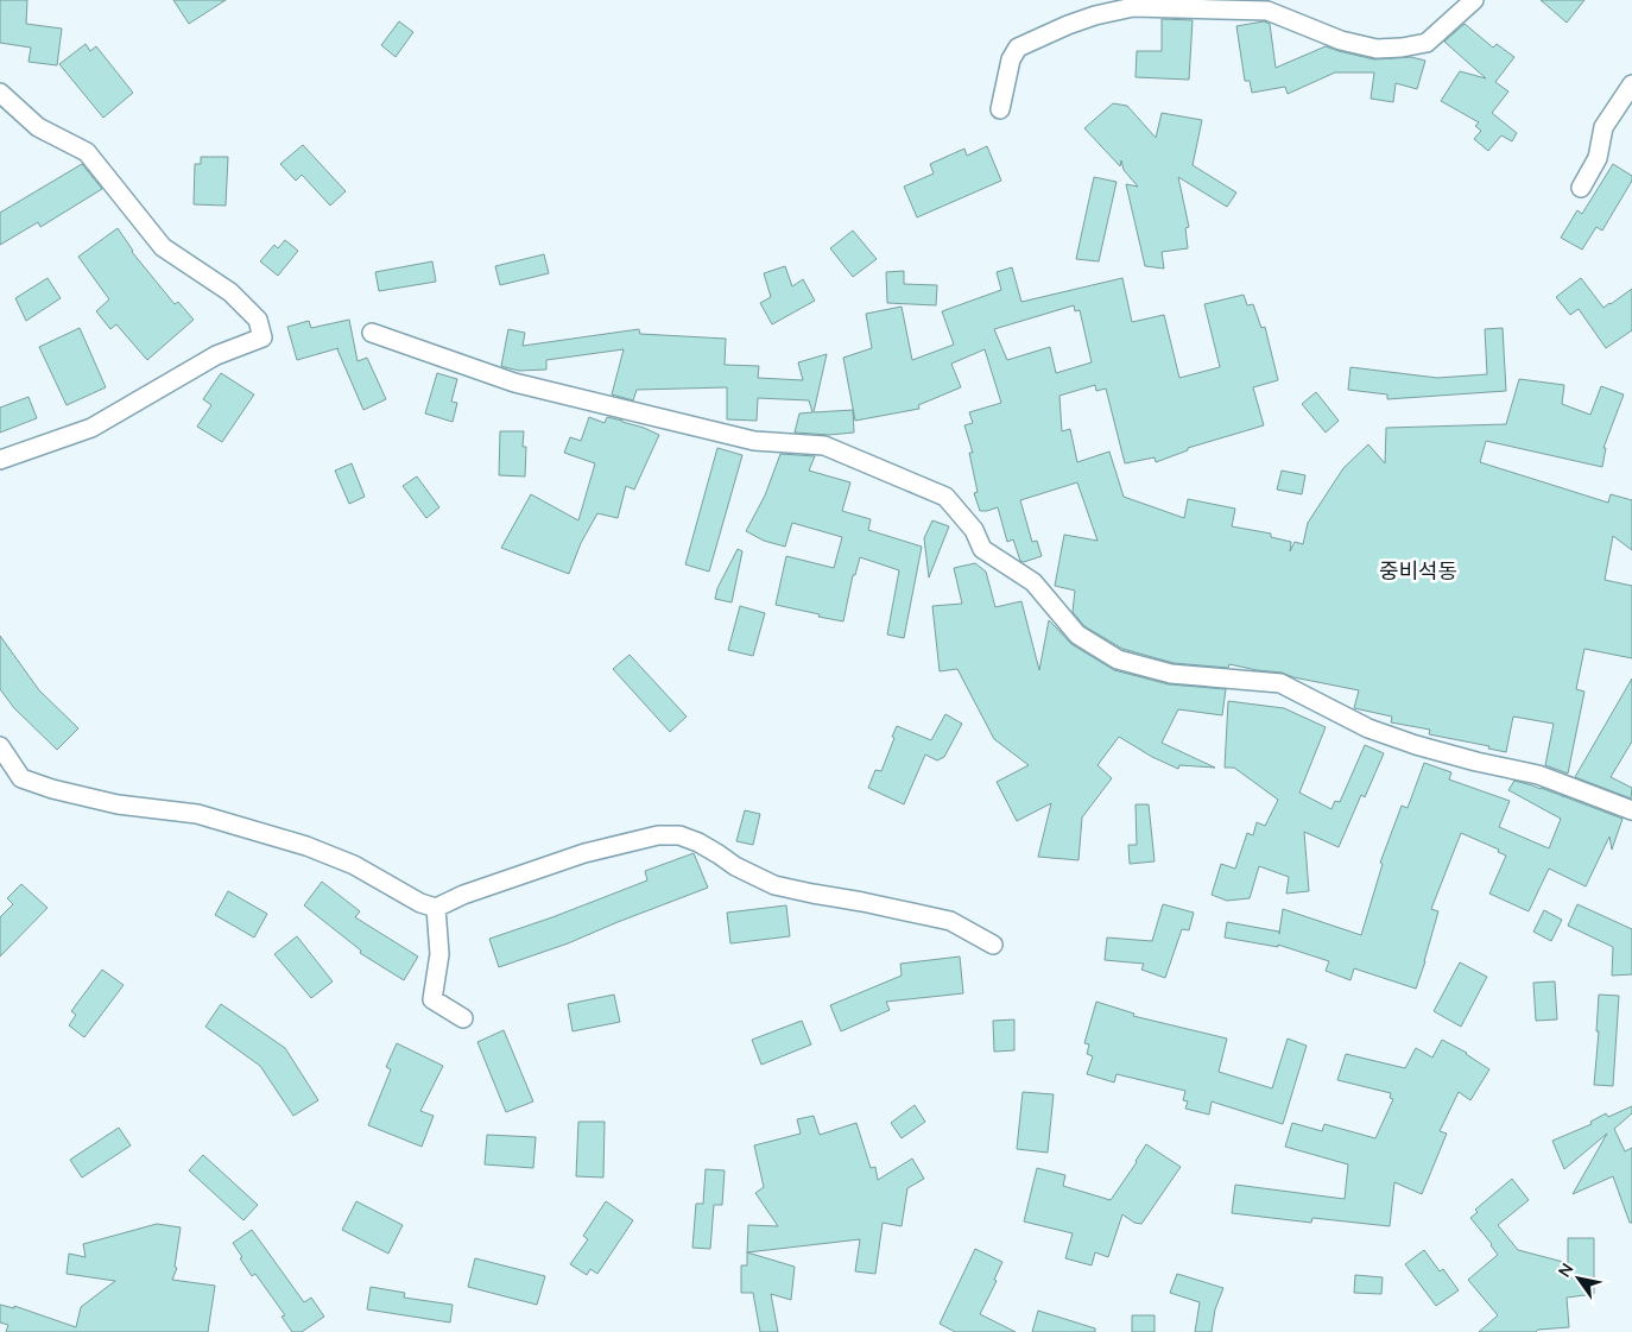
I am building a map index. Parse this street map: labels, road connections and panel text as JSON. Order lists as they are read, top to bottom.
{
  "districts": ["중비석동"],
  "north": "top left"
}
